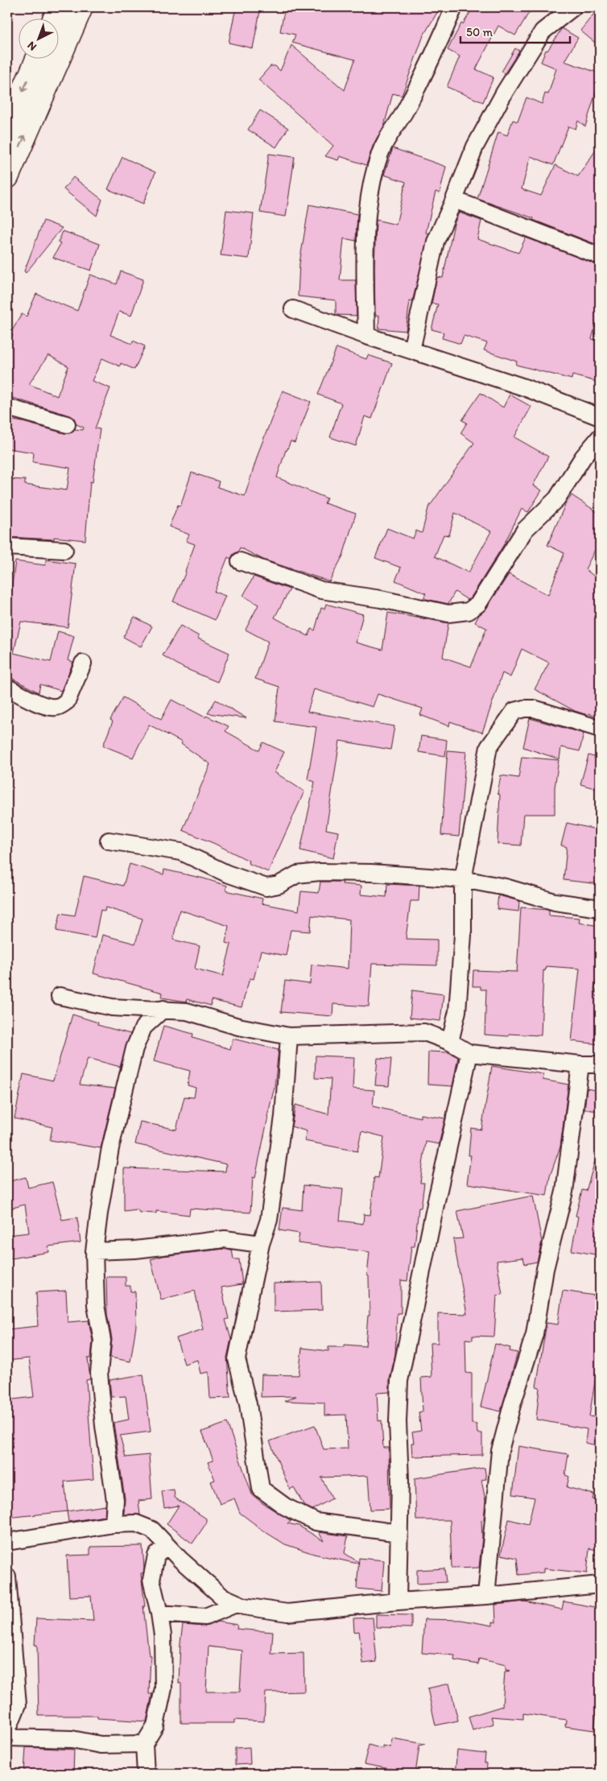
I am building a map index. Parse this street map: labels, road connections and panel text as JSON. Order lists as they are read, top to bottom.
{
  "scale_bar": "50 m",
  "north": "bottom left"
}
